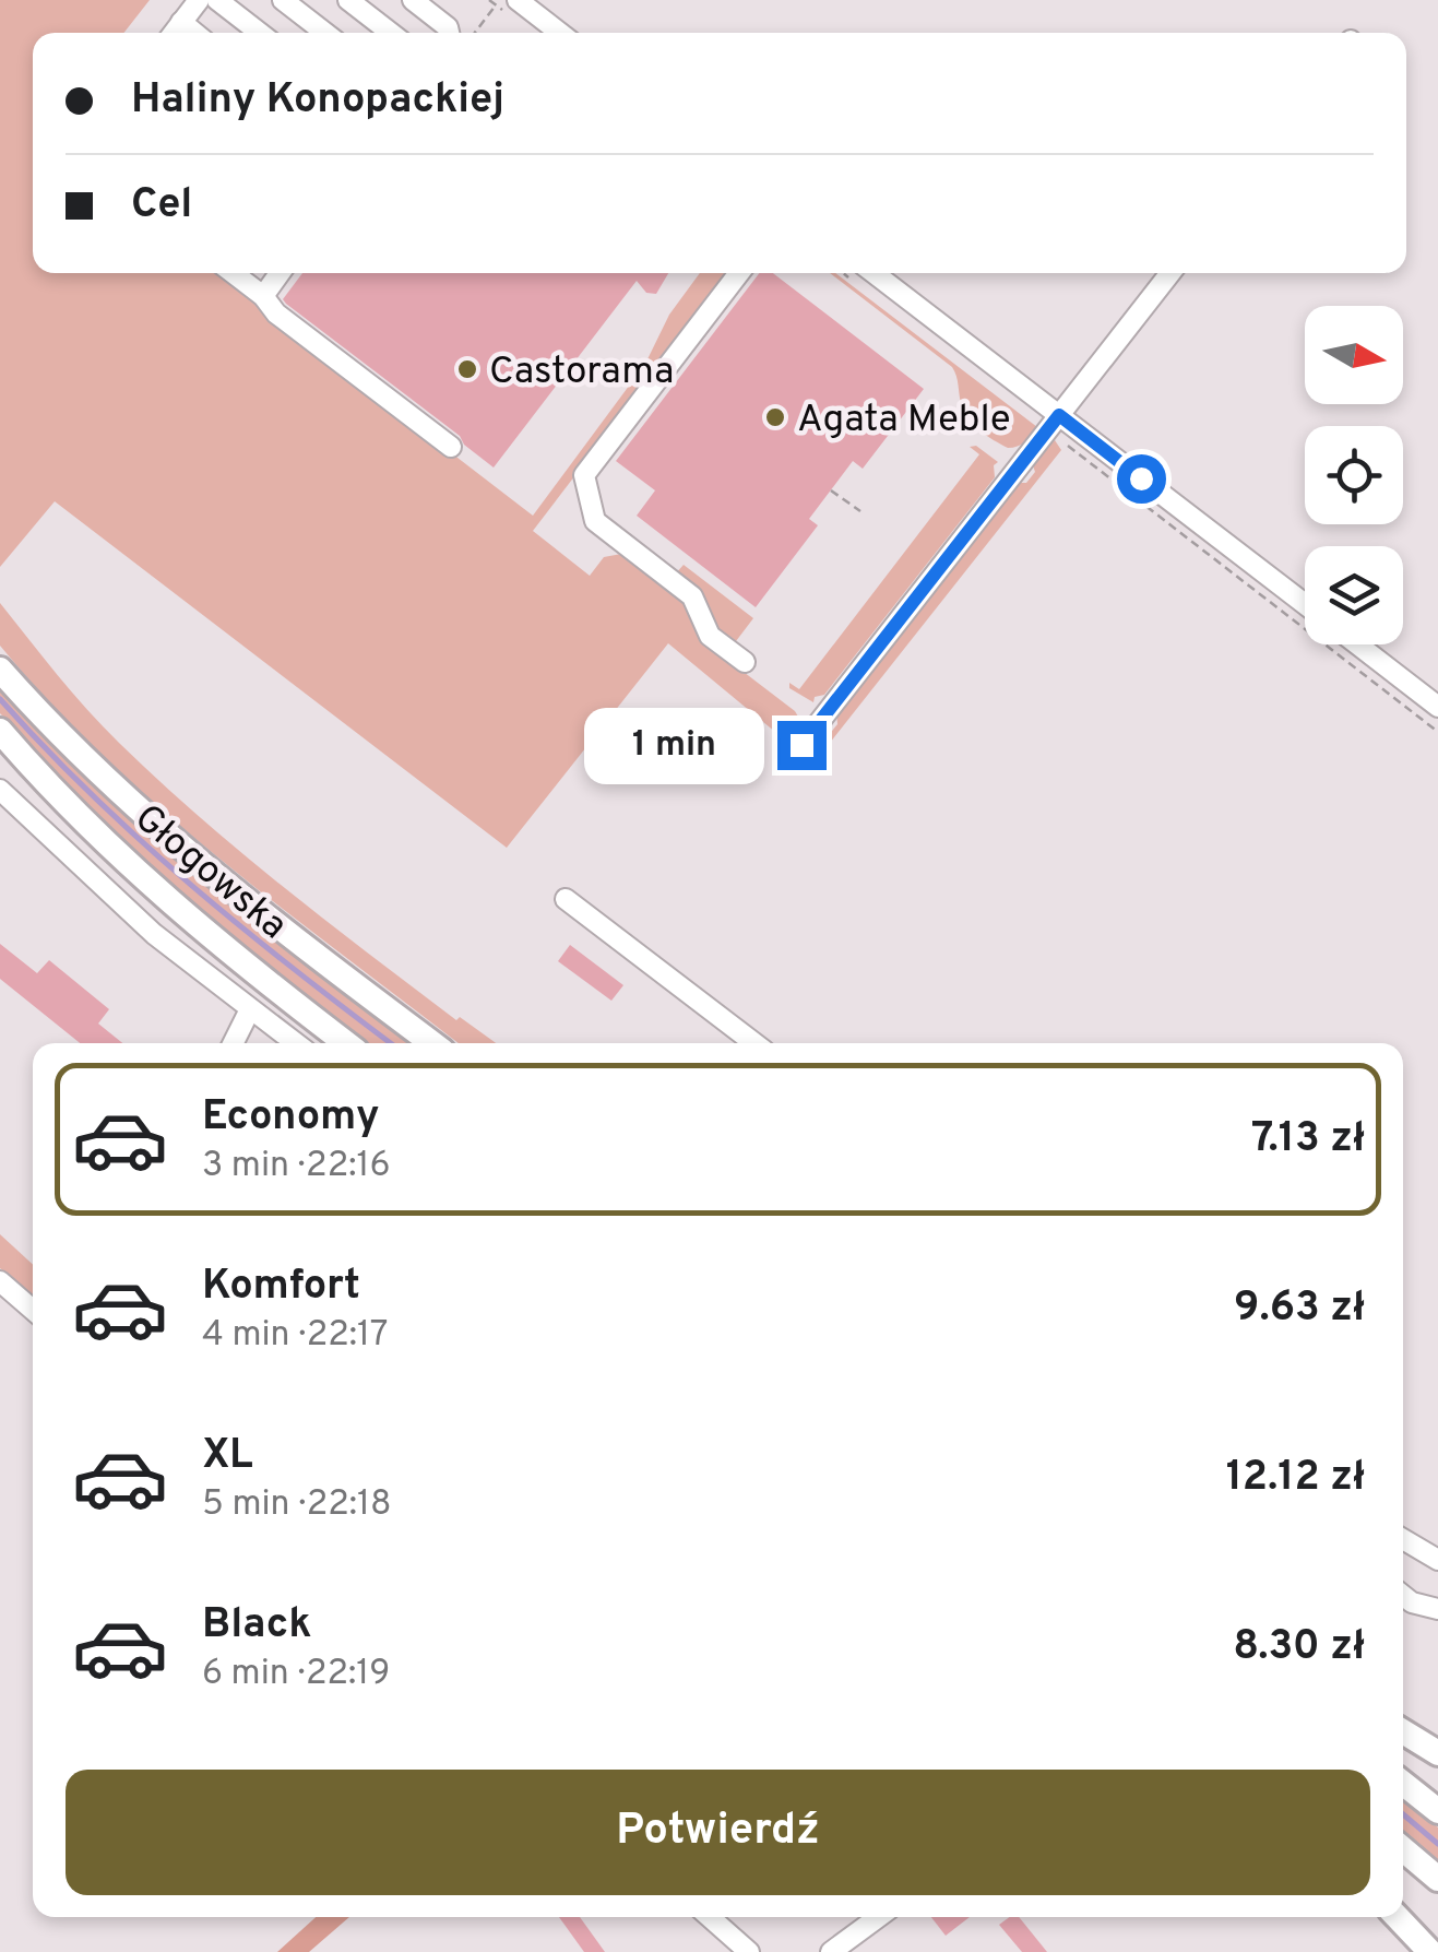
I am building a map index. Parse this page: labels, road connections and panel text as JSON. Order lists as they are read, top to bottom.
{
  "streets": {
    "main road": ["Głogowska"]
  },
  "places": ["Castorama", "Agata Meble"],
  "north": "right",
  "page": {
    "banner": ["Haliny Konopackiej", "Cel"],
    "bubble": "1 min",
    "list": [
      {
        "name": "Economy",
        "note": "3 min · 22:16",
        "value": "7.13 zł"
      },
      {
        "name": "Komfort",
        "note": "4 min · 22:17",
        "value": "9.63 zł"
      },
      {
        "name": "XL",
        "note": "5 min · 22:18",
        "value": "12.12 zł"
      },
      {
        "name": "Black",
        "note": "6 min · 22:19",
        "value": "8.30 zł"
      }
    ],
    "buttons": "Potwierdź"
  }
}
